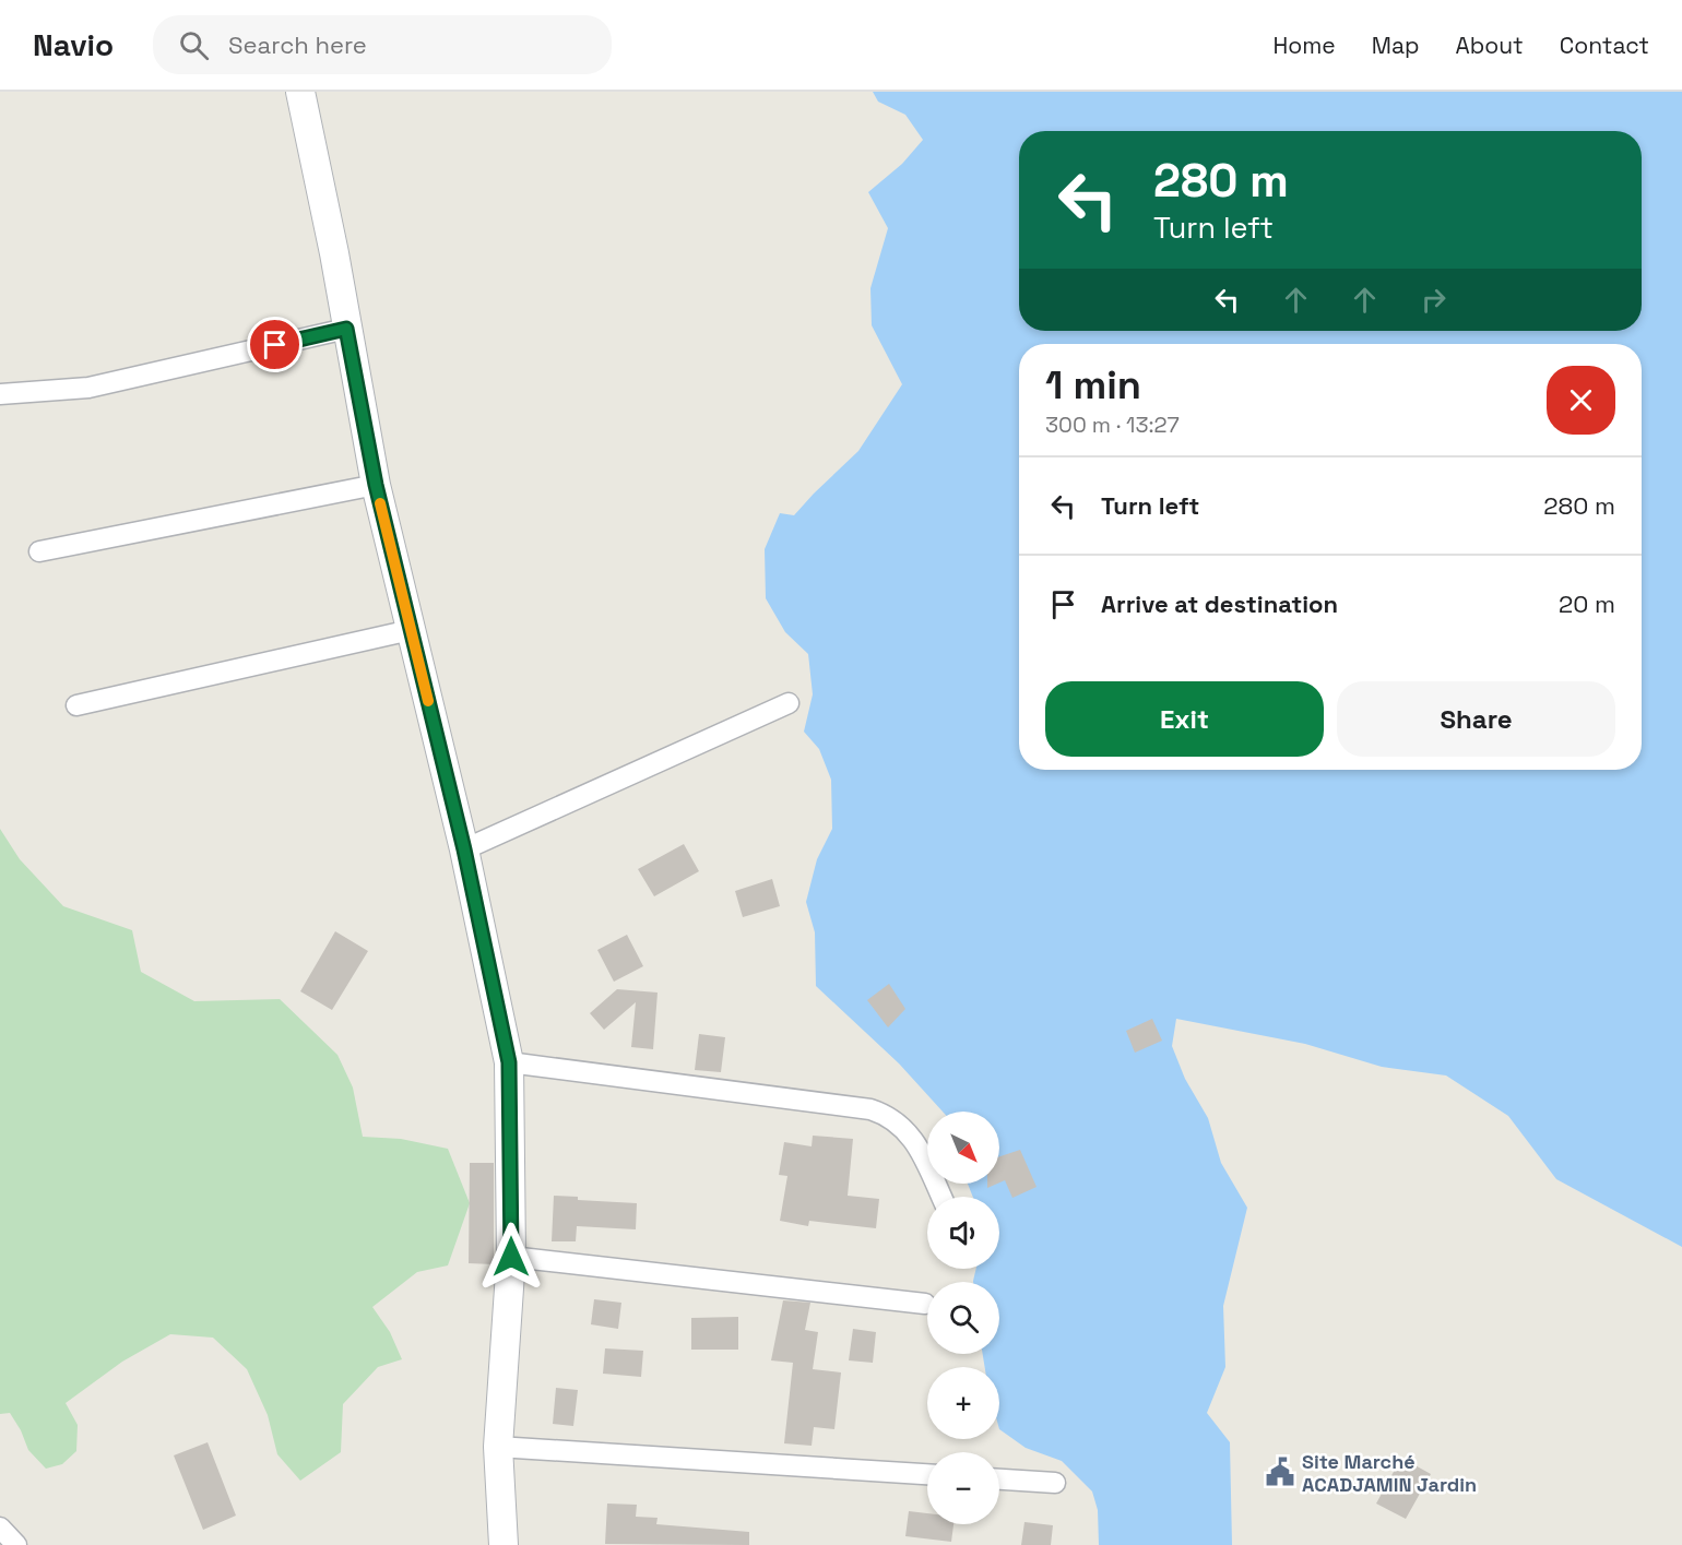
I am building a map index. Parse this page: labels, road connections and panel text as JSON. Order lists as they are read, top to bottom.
{
  "places": {
    "public building": ["Site Marché ACADJAMIN Jardin"]
  },
  "north": "bottom right",
  "page": {
    "header": "Navio",
    "search": "Search here",
    "nav": [
      "Home",
      "Map",
      "About",
      "Contact"
    ],
    "turn": ["280 m", "Turn left"],
    "heading": ["1 min", "300 m · 13:27"],
    "list": [
      {
        "name": "Turn left",
        "value": "280 m"
      },
      {
        "name": "Arrive at destination",
        "value": "20 m"
      }
    ],
    "buttons": ["Exit", "Share"],
    "map_buttons": ["+", "−"]
  }
}
